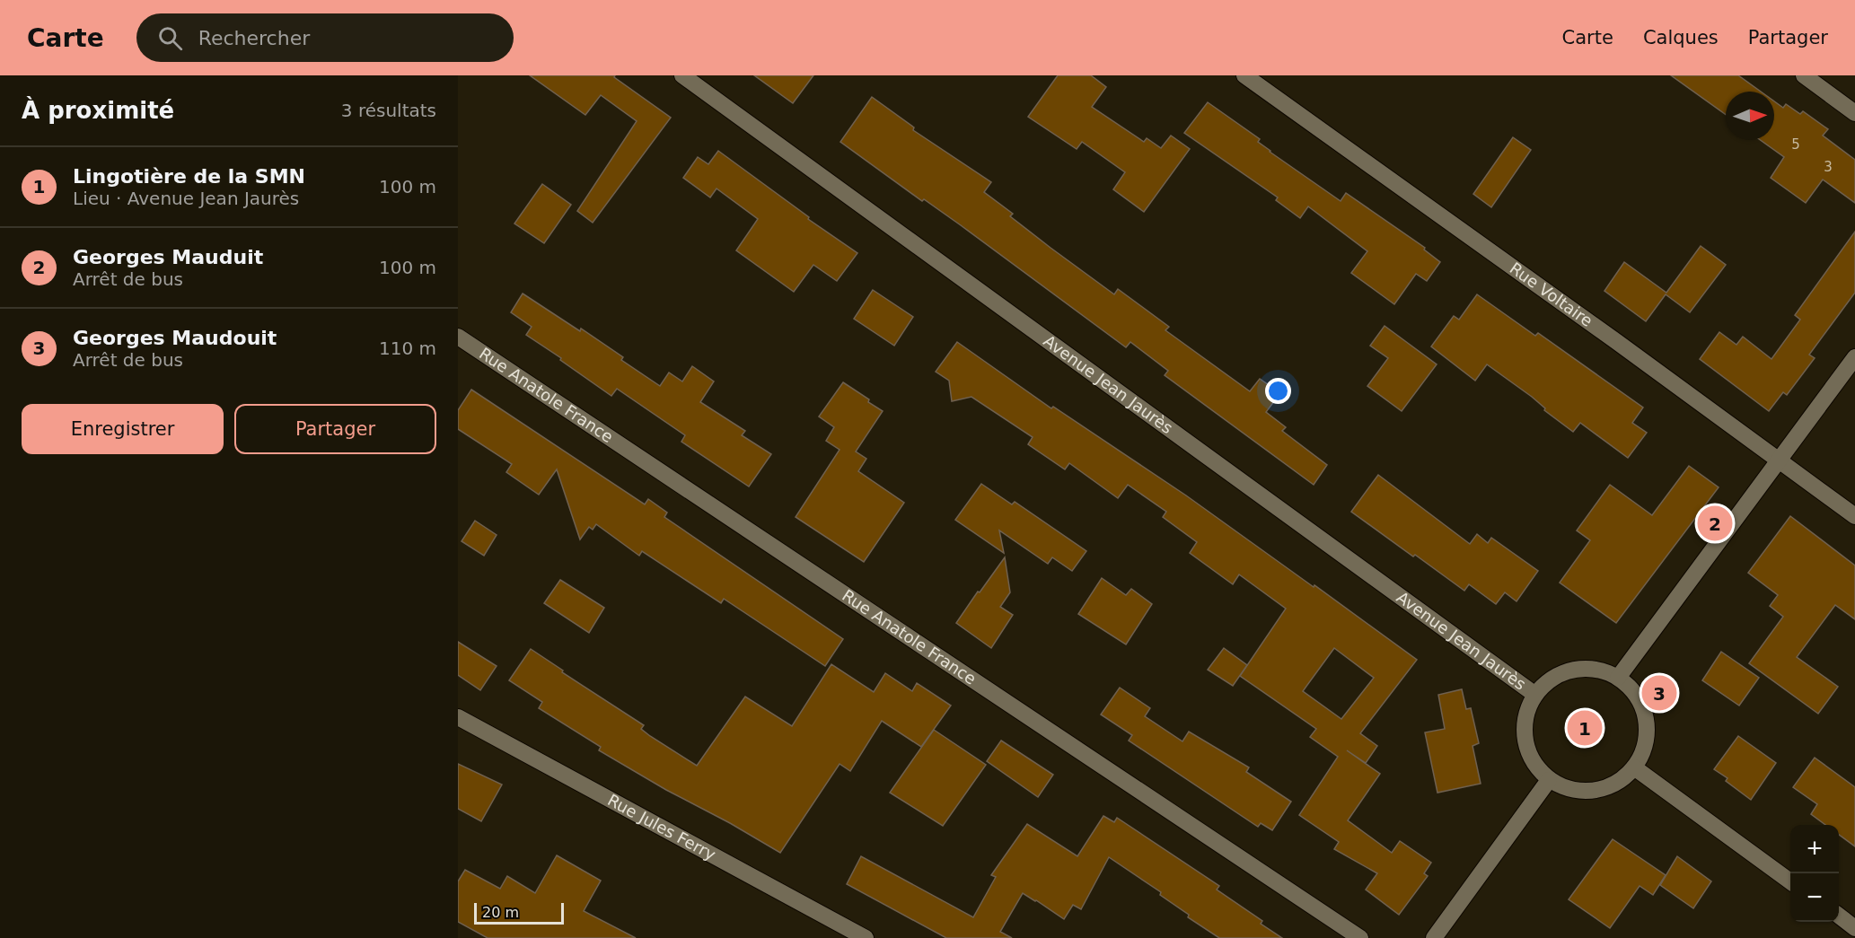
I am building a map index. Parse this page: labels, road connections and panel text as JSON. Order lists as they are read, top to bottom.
{
  "streets": {
    "street": [
      "Rue Voltaire",
      "Avenue Jean Jaurès",
      "Rue Anatole France",
      "Rue Jules Ferry"
    ]
  },
  "house_numbers": ["5", "3"],
  "scale_bar": "20 m",
  "north": "right",
  "page": {
    "header": "Carte",
    "search": "Rechercher",
    "nav": ["Carte", "Calques", "Partager"],
    "heading": ["À proximité", "3 résultats"],
    "list": [
      {
        "mark": "1",
        "name": "Lingotière de la SMN",
        "note": "Lieu · Avenue Jean Jaurès",
        "value": "100 m"
      },
      {
        "mark": "2",
        "name": "Georges Mauduit",
        "note": "Arrêt de bus",
        "value": "100 m"
      },
      {
        "mark": "3",
        "name": "Georges Maudouit",
        "note": "Arrêt de bus",
        "value": "110 m"
      }
    ],
    "buttons": ["Enregistrer", "Partager"],
    "pins": ["2", "3", "1"],
    "map_buttons": ["+", "−"],
    "scale": "20 m"
  }
}
